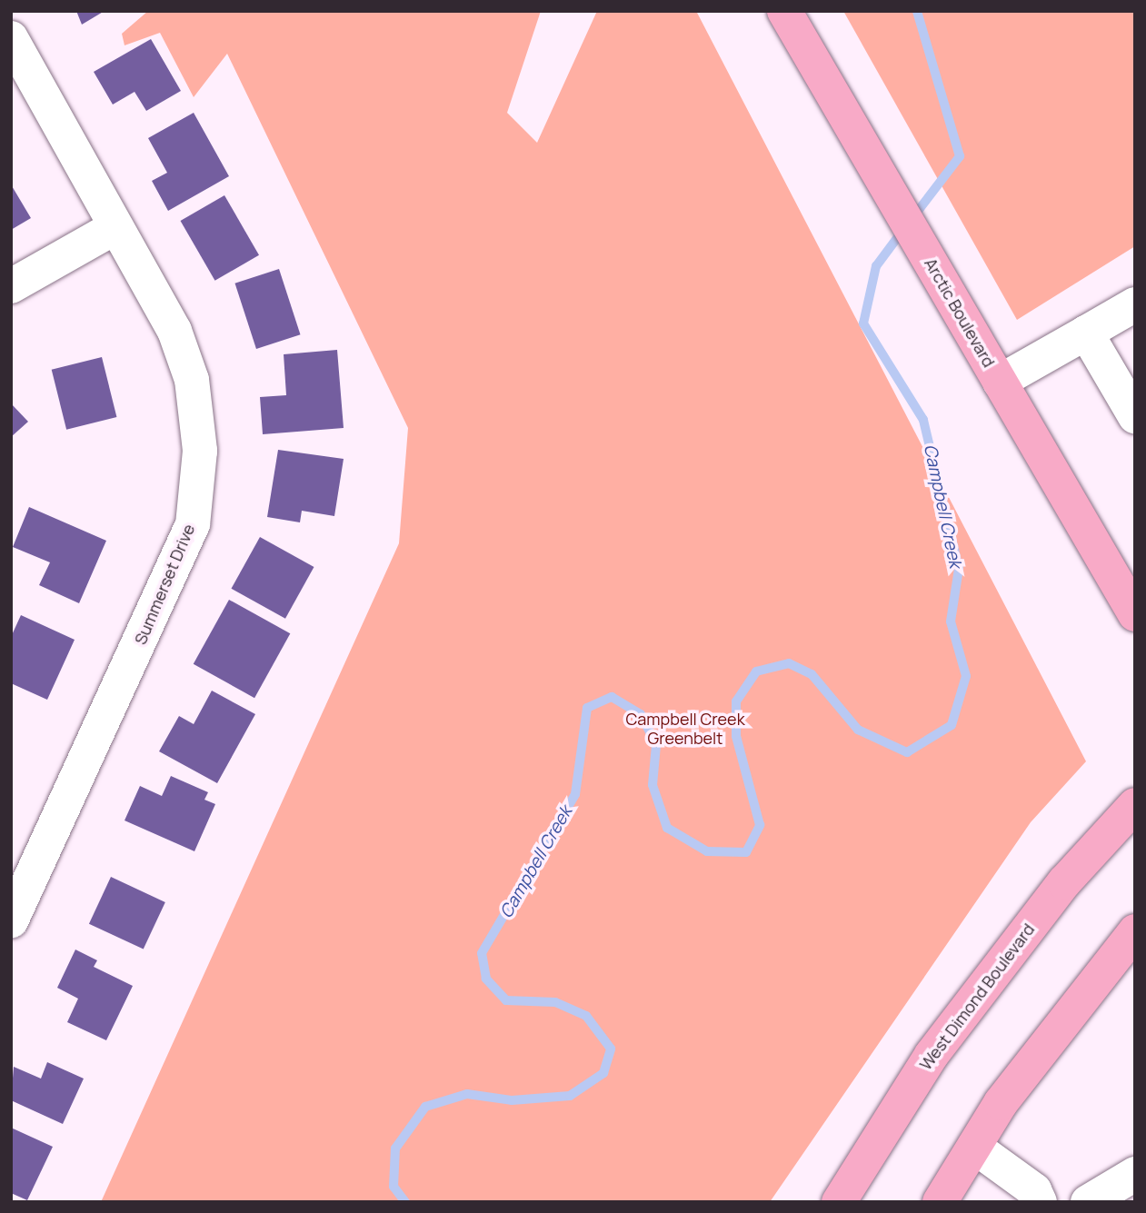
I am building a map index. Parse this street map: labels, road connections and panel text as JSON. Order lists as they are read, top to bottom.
{
  "streets": {
    "main road": ["Arctic Boulevard", "West Dimond Boulevard"],
    "street": ["Summerset Drive"]
  },
  "water": ["Campbell Creek"],
  "parks": ["Campbell Creek Greenbelt"]
}
